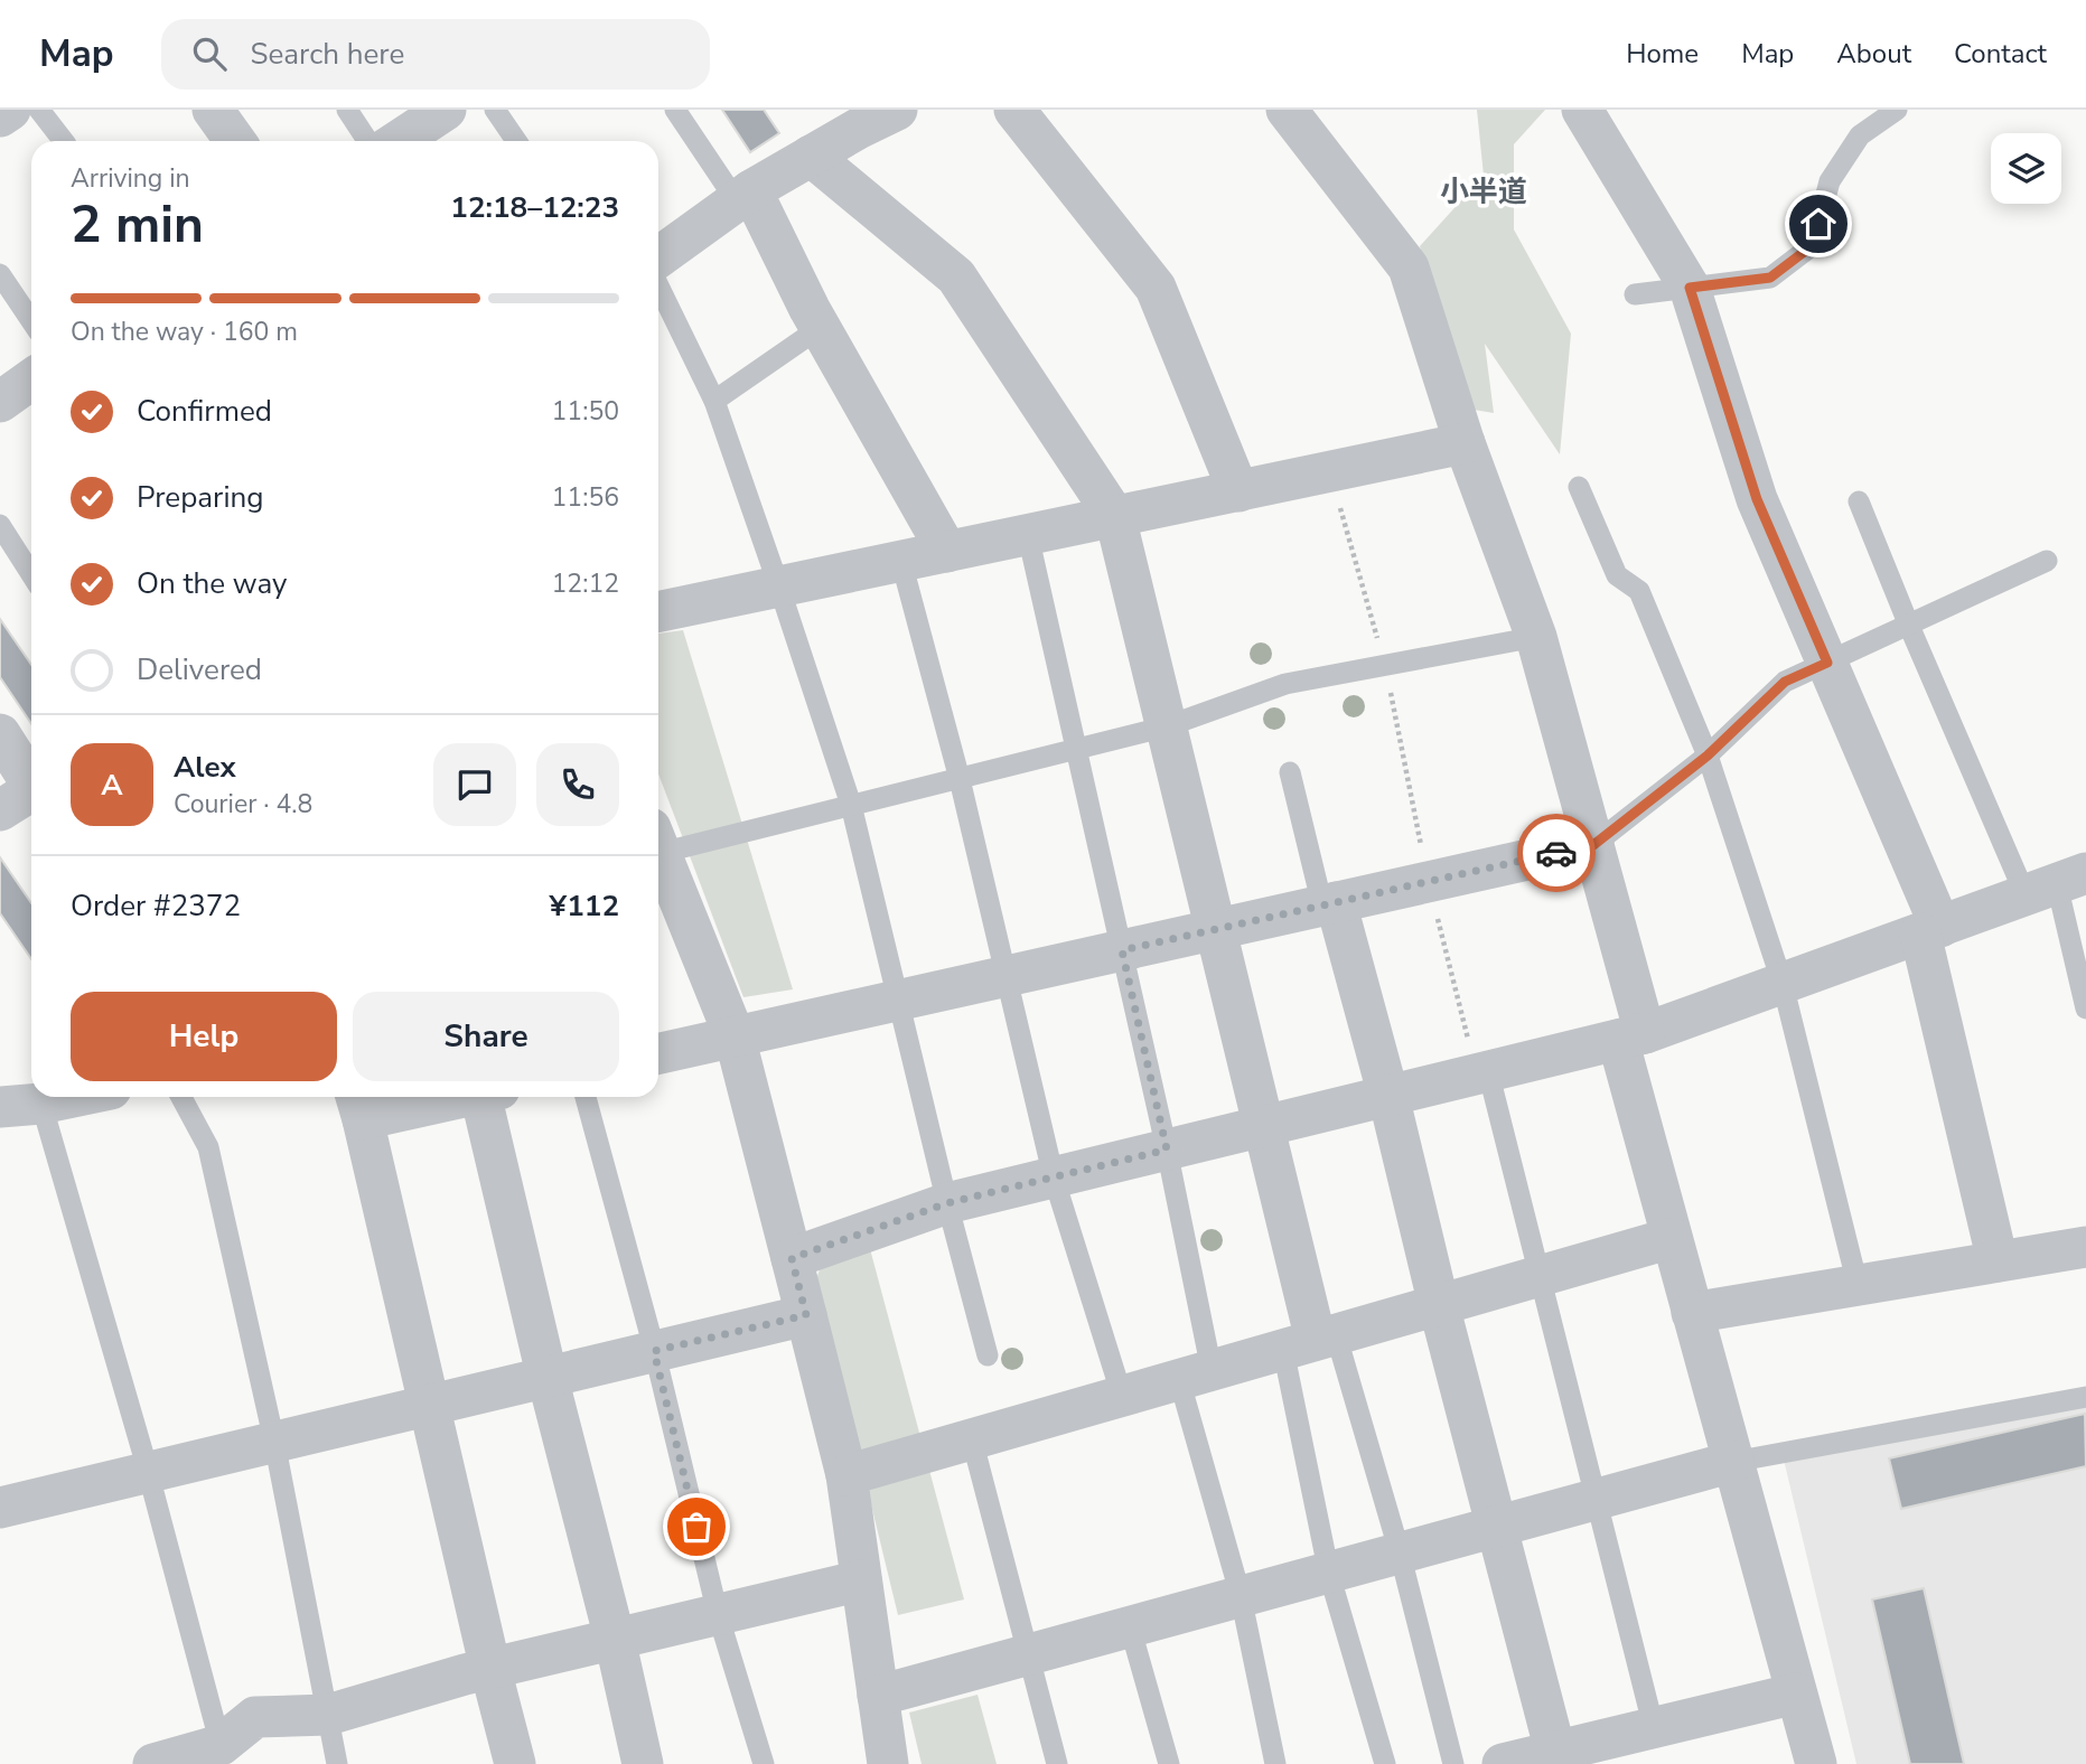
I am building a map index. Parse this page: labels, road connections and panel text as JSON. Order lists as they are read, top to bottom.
{
  "districts": ["小半道"],
  "page": {
    "header": "Map",
    "search": "Search here",
    "nav": [
      "Home",
      "Map",
      "About",
      "Contact"
    ],
    "heading": ["2 min", "Arriving in", "12:18–12:23"],
    "panel": [
      "Alex",
      "Courier · 4.8",
      "Order #2372",
      "¥112"
    ],
    "bar": "On the way · 160 m",
    "list": [
      ["Confirmed", "11:50"],
      ["Preparing", "11:56"],
      ["On the way", "12:12"],
      "Delivered"
    ],
    "round": "A",
    "buttons": ["Help", "Share"]
  }
}
